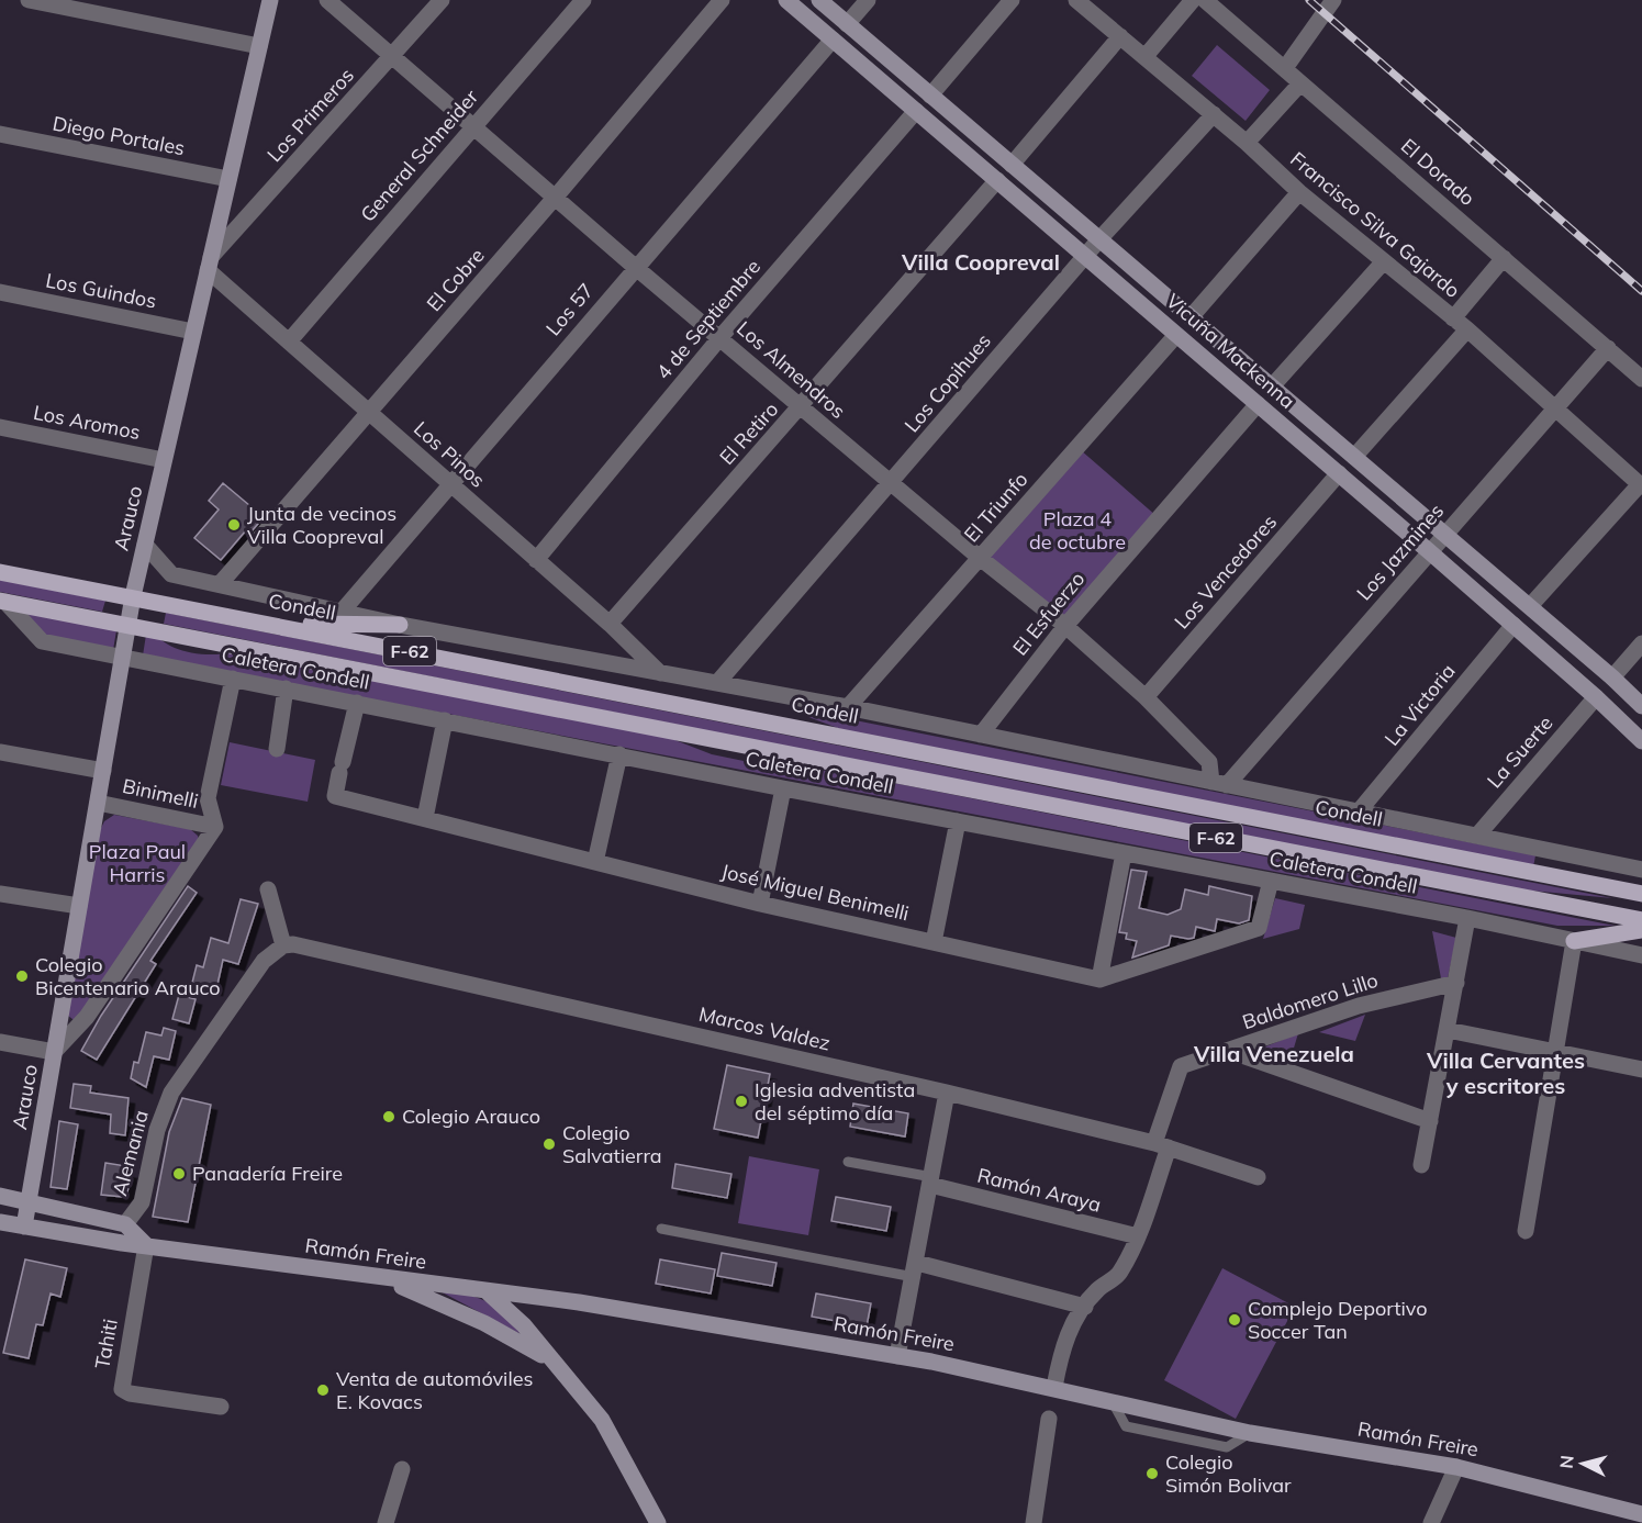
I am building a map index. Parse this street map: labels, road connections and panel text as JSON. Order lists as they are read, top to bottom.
{
  "streets": {
    "main road": [
      "Vicuña Mackenna",
      "Arauco",
      "Condell",
      "F-62",
      "Ramón Freire"
    ],
    "street": [
      "Los Primeros",
      "Diego Portales",
      "General Schneider",
      "El Dorado",
      "Francisco Silva Gajardo",
      "El Cobre",
      "Los Guindos",
      "Los 57",
      "4 de Septiembre",
      "Los Almendros",
      "Los Copihues",
      "Los Aromos",
      "El Retiro",
      "Los Pinos",
      "El Triunfo",
      "Los Jazmines",
      "Los Vencedores",
      "El Esfuerzo",
      "Caletera Condell",
      "La Victoria",
      "La Suerte",
      "Binimelli",
      "José Miguel Benimelli",
      "Baldomero Lillo",
      "Marcos Valdez",
      "Alemania",
      "Ramón Araya",
      "Tahiti"
    ]
  },
  "crossings": [
    ["Los Primeros", "Los Almendros"],
    ["Los Primeros", "Los Pinos"],
    ["Los Primeros", "Arauco"],
    ["Diego Portales", "Arauco"],
    ["General Schneider", "Los Almendros"],
    ["General Schneider", "Los Pinos"],
    ["El Dorado", "Los Jazmines"],
    ["Francisco Silva Gajardo", "Los Copihues"],
    ["Francisco Silva Gajardo", "Los Jazmines"],
    ["El Cobre", "Los Almendros"],
    ["El Cobre", "Los Pinos"],
    ["Los Guindos", "Arauco"],
    ["Los 57", "Vicuña Mackenna"],
    ["Los 57", "Los Almendros"],
    ["Los 57", "Los Pinos"],
    ["4 de Septiembre", "Vicuña Mackenna"],
    ["4 de Septiembre", "Los Almendros"],
    ["4 de Septiembre", "Los Pinos"],
    ["Vicuña Mackenna", "Los Copihues"],
    ["Vicuña Mackenna", "El Retiro"],
    ["Vicuña Mackenna", "El Triunfo"],
    ["Vicuña Mackenna", "Los Jazmines"],
    ["Vicuña Mackenna", "Los Vencedores"],
    ["Vicuña Mackenna", "El Esfuerzo"],
    ["Vicuña Mackenna", "La Victoria"],
    ["Vicuña Mackenna", "La Suerte"],
    ["Los Almendros", "Los Copihues"],
    ["Los Almendros", "El Retiro"],
    ["Los Almendros", "El Triunfo"],
    ["Los Almendros", "Los Jazmines"],
    ["Los Almendros", "Los Vencedores"],
    ["Los Almendros", "El Esfuerzo"],
    ["Los Aromos", "Arauco"],
    ["El Retiro", "Los Pinos"],
    ["Los Pinos", "Arauco"],
    ["Arauco", "Condell"],
    ["Arauco", "F-62"],
    ["Arauco", "Caletera Condell"],
    ["Arauco", "Binimelli"],
    ["Arauco", "Ramón Freire"],
    ["F-62", "Caletera Condell"],
    ["Caletera Condell", "José Miguel Benimelli"],
    ["Baldomero Lillo", "Marcos Valdez"],
    ["Marcos Valdez", "Alemania"],
    ["Ramón Freire", "Tahiti"]
  ],
  "districts": ["Villa Coopreval", "Villa Venezuela", "Villa Cervantes y escritores"],
  "parks": ["Plaza 4 de octubre", "Plaza Paul Harris"],
  "places": [
    "Junta de vecinos Villa Coopreval",
    "Colegio Bicentenario Arauco",
    "Iglesia adventista del séptimo día",
    "Colegio Arauco",
    "Colegio Salvatierra",
    "Panadería Freire",
    "Complejo Deportivo Soccer Tan",
    "Venta de automóviles E. Kovacs",
    "Colegio Simón Bolivar"
  ],
  "north": "left"
}
